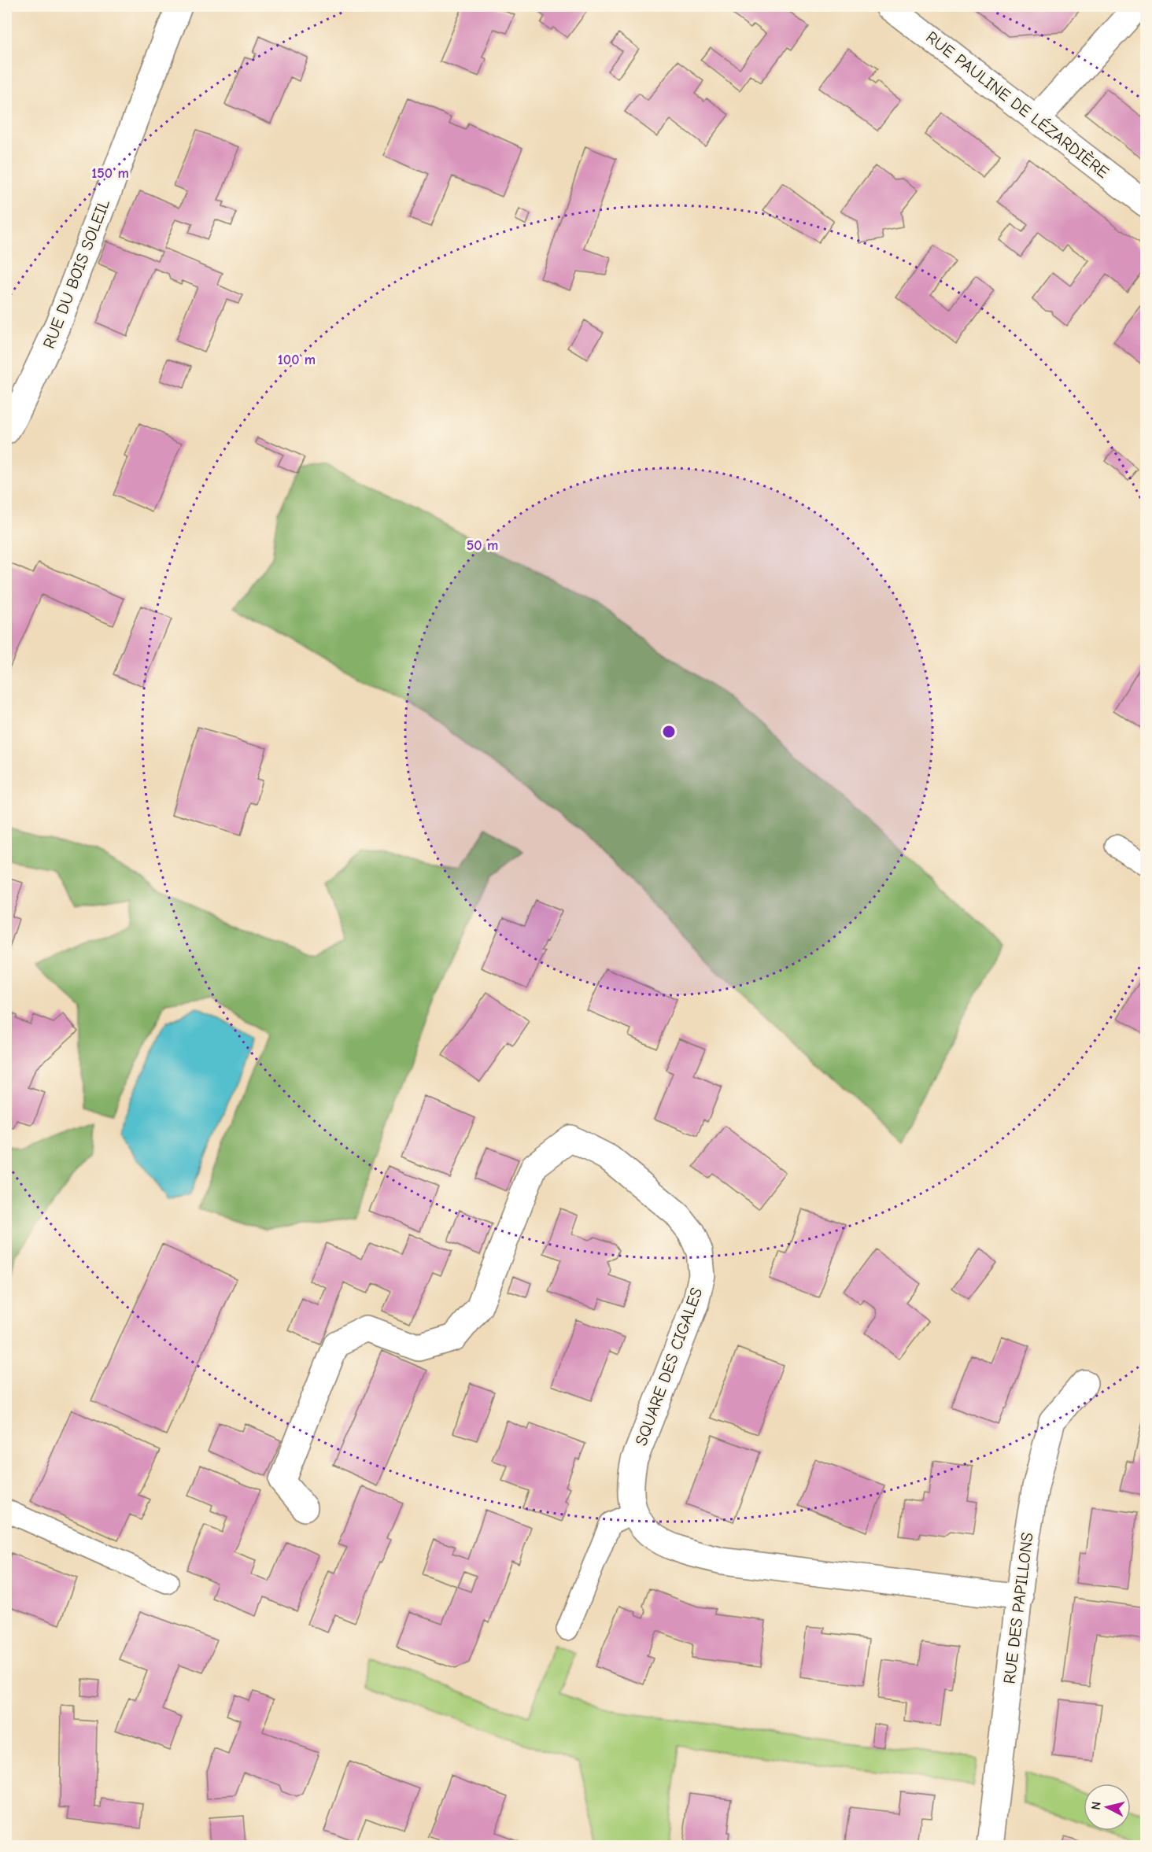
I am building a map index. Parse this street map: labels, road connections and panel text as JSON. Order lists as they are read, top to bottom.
{
  "streets": {
    "street": [
      "RUE PAULINE DE LÉZARDIÈRE",
      "RUE DU BOIS SOLEIL",
      "SQUARE DES CIGALES",
      "RUE DES PAPILLONS"
    ]
  },
  "crossings": [
    ["SQUARE DES CIGALES", "RUE DES PAPILLONS"]
  ],
  "north": "left",
  "rings": ["150 m", "100 m", "50 m"]
}
